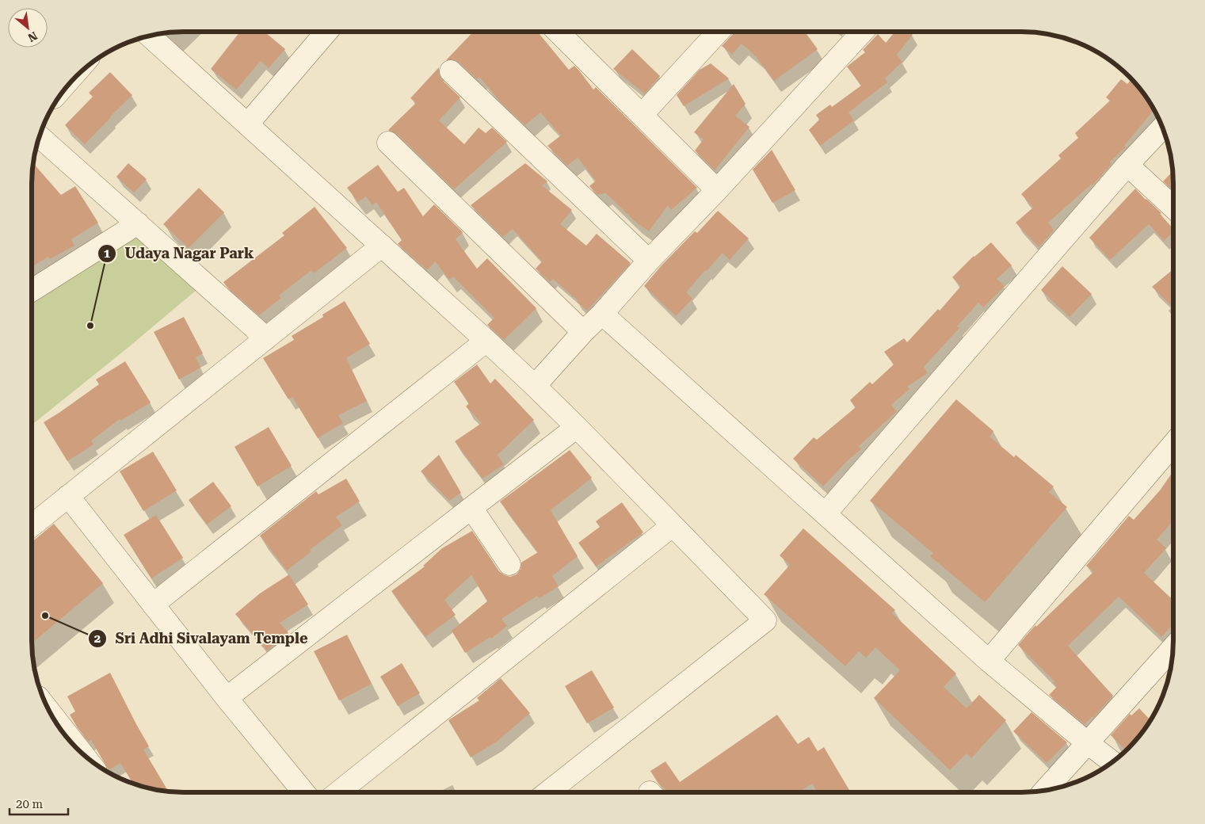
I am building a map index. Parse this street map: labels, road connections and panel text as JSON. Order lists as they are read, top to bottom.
{
  "places": ["Udaya Nagar Park", "Sri Adhi Sivalayam Temple"],
  "scale_bar": "20 m",
  "north": "bottom right"
}
